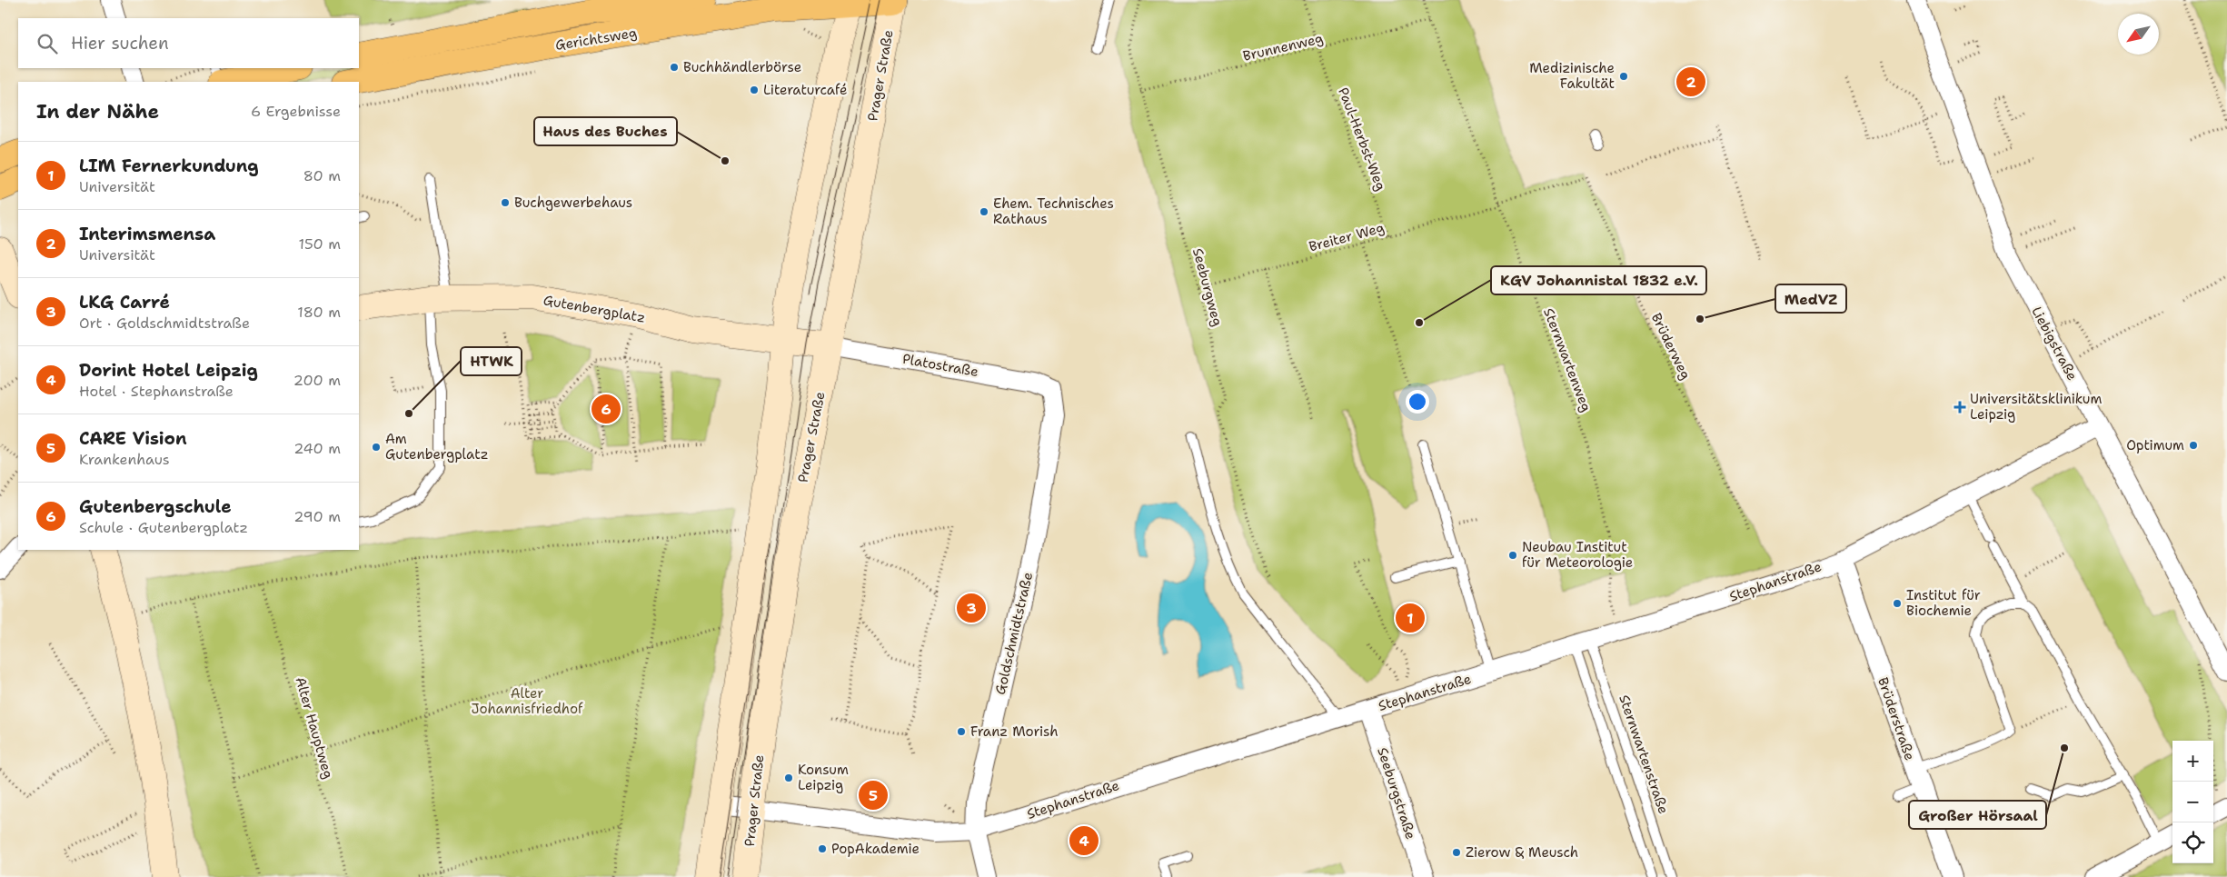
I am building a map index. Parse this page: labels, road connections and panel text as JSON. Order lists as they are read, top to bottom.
{
  "streets": {
    "main road": ["Gerichtsweg", "Prager Straße", "Gutenbergplatz"],
    "street": [
      "Liebigstraße",
      "Platostraße",
      "Stephanstraße",
      "Goldschmidtstraße",
      "Brüderstraße",
      "Seeburgstraße"
    ],
    "lane": ["Sternwartenstraße"],
    "path": [
      "Brunnenweg",
      "Paul-Herbst-Weg",
      "Breiter Weg",
      "Seeburgweg",
      "Brüderweg",
      "Sternwartenweg",
      "Alter Hauptweg"
    ]
  },
  "crossings": [
    ["Gerichtsweg", "Prager Straße"],
    ["Brunnenweg", "Paul-Herbst-Weg"],
    ["Brunnenweg", "Seeburgweg"],
    ["Brunnenweg", "Sternwartenweg"],
    ["Prager Straße", "Gutenbergplatz"],
    ["Prager Straße", "Platostraße"],
    ["Prager Straße", "Stephanstraße"],
    ["Paul-Herbst-Weg", "Breiter Weg"],
    ["Breiter Weg", "Seeburgweg"],
    ["Breiter Weg", "Brüderweg"],
    ["Breiter Weg", "Sternwartenweg"],
    ["Gutenbergplatz", "Platostraße"],
    ["Liebigstraße", "Stephanstraße"],
    ["Brüderweg", "Sternwartenweg"],
    ["Sternwartenweg", "Stephanstraße"],
    ["Platostraße", "Goldschmidtstraße"],
    ["Stephanstraße", "Goldschmidtstraße"],
    ["Stephanstraße", "Brüderstraße"],
    ["Stephanstraße", "Sternwartenstraße"],
    ["Stephanstraße", "Seeburgstraße"]
  ],
  "parks": ["Alter Johannisfriedhof"],
  "places": {
    "other": [
      "Buchhändlerbörse",
      "Medizinische Fakultät",
      "Literaturcafé",
      "Haus des Buches",
      "Buchgewerbehaus",
      "Ehem. Technisches Rathaus",
      "MedVZ",
      "KGV Johannistal 1832 e.V.",
      "HTWK",
      "Optimum",
      "Am Gutenbergplatz",
      "Neubau Institut für Meteorologie",
      "Institut für Biochemie",
      "Franz Morish",
      "Großer Hörsaal",
      "Konsum Leipzig",
      "PopAkademie",
      "Zierow & Meusch"
    ],
    "health": ["Universitätsklinikum Leipzig"]
  },
  "north": "bottom left",
  "page": {
    "search": "Hier suchen",
    "pins": [
      "2",
      "6",
      "3",
      "1",
      "5",
      "4"
    ],
    "heading": ["In der Nähe", "6 Ergebnisse"],
    "list": [
      {
        "mark": "1",
        "name": "LIM Fernerkundung",
        "note": "Universität",
        "value": "80 m"
      },
      {
        "mark": "2",
        "name": "Interimsmensa",
        "note": "Universität",
        "value": "150 m"
      },
      {
        "mark": "3",
        "name": "LKG Carré",
        "note": "Ort · Goldschmidtstraße",
        "value": "180 m"
      },
      {
        "mark": "4",
        "name": "Dorint Hotel Leipzig",
        "note": "Hotel · Stephanstraße",
        "value": "200 m"
      },
      {
        "mark": "5",
        "name": "CARE Vision",
        "note": "Krankenhaus",
        "value": "240 m"
      },
      {
        "mark": "6",
        "name": "Gutenbergschule",
        "note": "Schule · Gutenbergplatz",
        "value": "290 m"
      }
    ],
    "map_buttons": ["+", "−"]
  }
}
